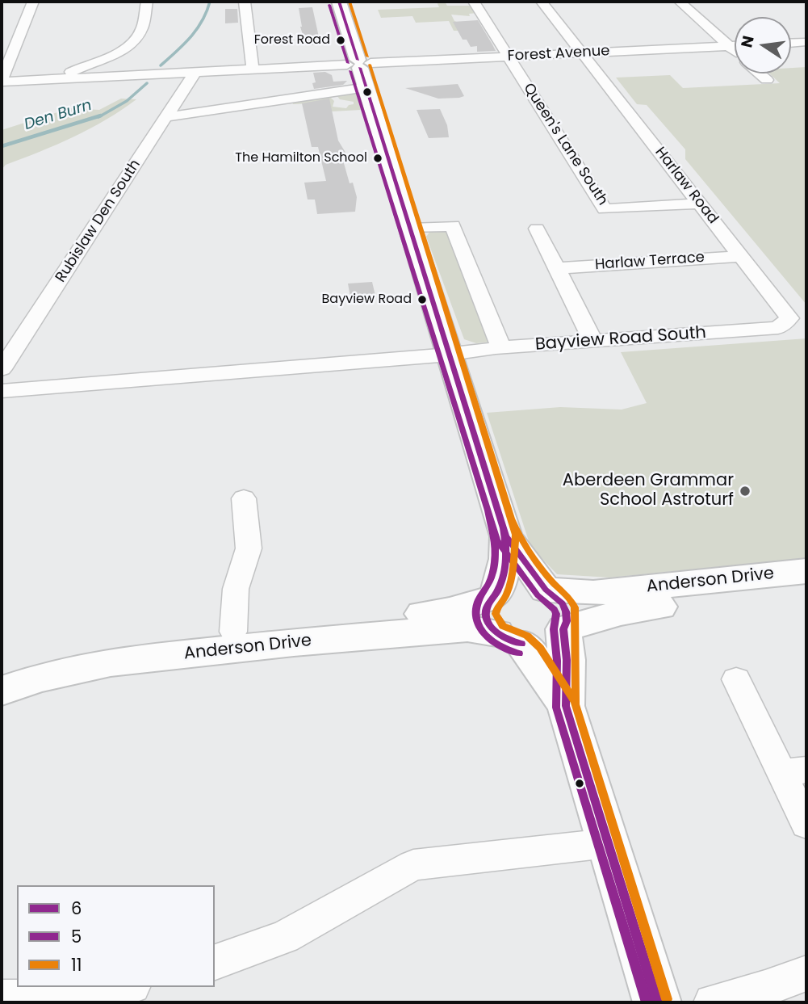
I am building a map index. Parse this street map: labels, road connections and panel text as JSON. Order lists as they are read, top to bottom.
{
  "streets": {
    "main road": ["Anderson Drive"],
    "street": [
      "Forest Avenue",
      "Queen's Lane South",
      "Harlaw Road",
      "Rubislaw Den South",
      "Harlaw Terrace",
      "Bayview Road South"
    ]
  },
  "crossings": [
    ["Forest Avenue", "Queen's Lane South"],
    ["Forest Avenue", "Harlaw Road"],
    ["Queen's Lane South", "Harlaw Road"],
    ["Harlaw Road", "Harlaw Terrace"],
    ["Harlaw Road", "Bayview Road South"]
  ],
  "water": ["Den Burn"],
  "places": [
    "Forest Road",
    "The Hamilton School",
    "Bayview Road",
    "Aberdeen Grammar School Astroturf"
  ],
  "lines": ["transit line 6", "transit line 11", "transit line 5"],
  "legend": ["6", "5", "11"],
  "north": "left"
}
